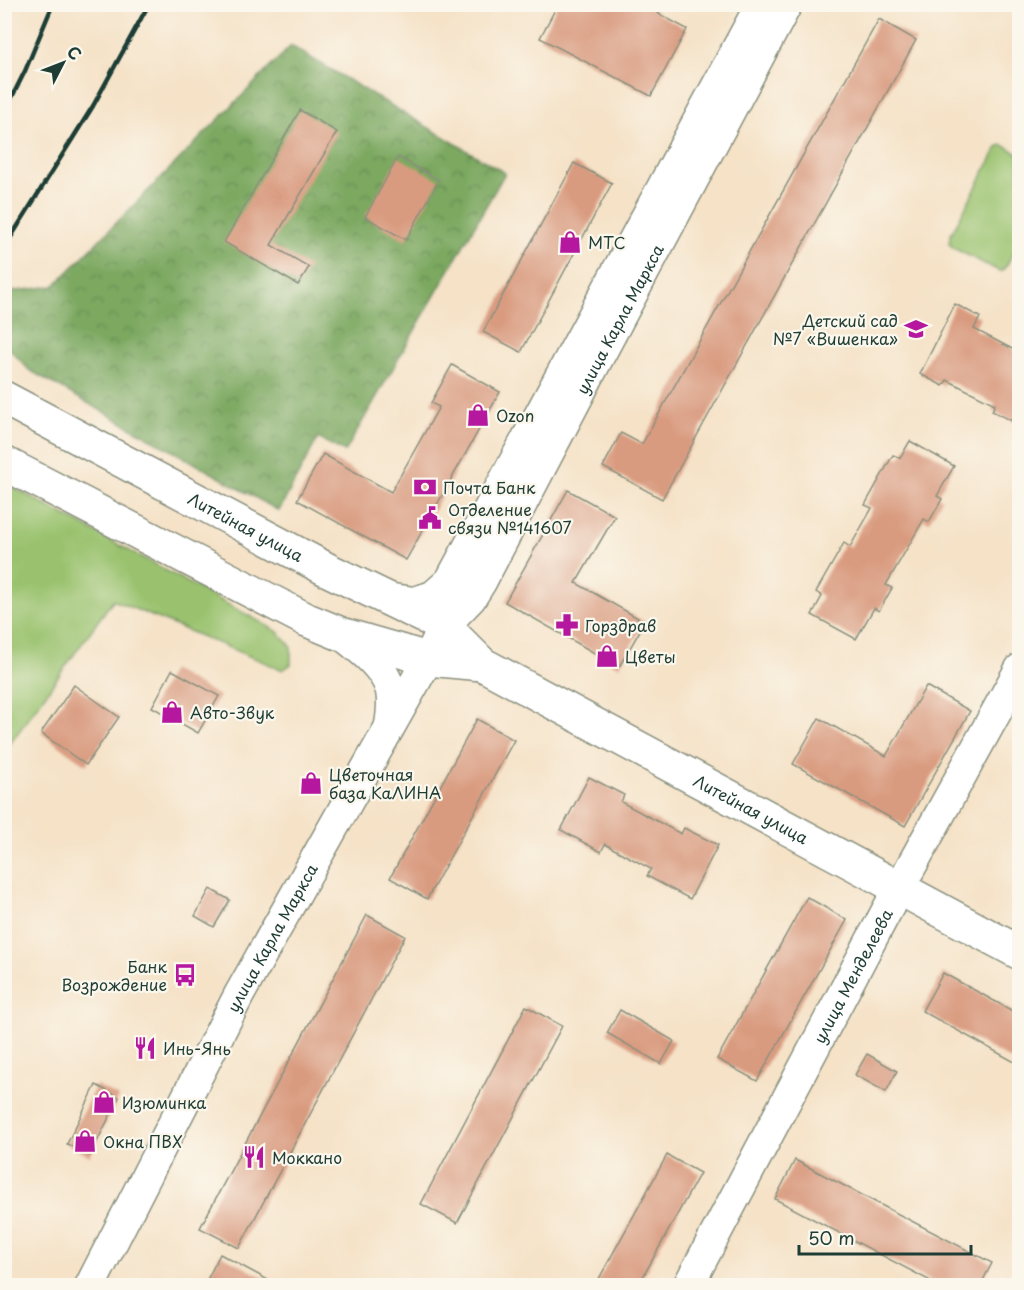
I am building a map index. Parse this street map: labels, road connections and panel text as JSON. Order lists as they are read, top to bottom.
{
  "streets": {
    "highway": ["Литейная улица"],
    "street": ["улица Карла Маркса", "улица Менделеева"]
  },
  "crossings": [
    ["улица Карла Маркса", "Литейная улица"],
    ["Литейная улица", "улица Менделеева"]
  ],
  "places": {
    "shop": [
      "МТС",
      "Ozon",
      "Цветы",
      "Авто-Звук",
      "Цветочная база КаЛИНА",
      "Изюминка",
      "Окна ПВХ"
    ],
    "school or university": ["Детский сад №7 «Вишенка»"],
    "bank": ["Почта Банк"],
    "public building": ["Отделение связи №141607"],
    "pharmacy": ["Горздрав"],
    "bus stop": ["Банк Возрождение"],
    "restaurant": ["Инь-Янь", "Моккано"]
  },
  "scale_bar": "50 m",
  "north": "top right"
}
